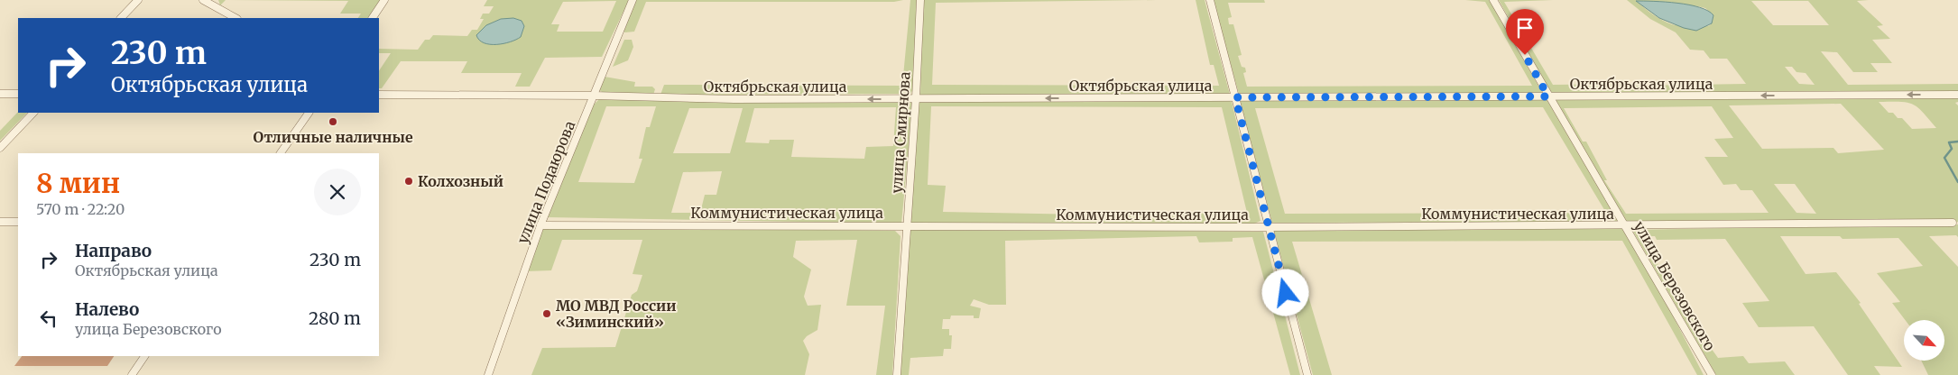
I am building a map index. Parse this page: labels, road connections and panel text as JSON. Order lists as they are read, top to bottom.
{
  "streets": {
    "street": [
      "Октябрьская улица",
      "улица Смирнова",
      "улица Подаюрова",
      "Коммунистическая улица",
      "улица Березовского"
    ]
  },
  "crossings": [
    ["Октябрьская улица", "улица Смирнова"],
    ["Октябрьская улица", "улица Подаюрова"],
    ["Октябрьская улица", "улица Березовского"],
    ["улица Смирнова", "Коммунистическая улица"],
    ["улица Подаюрова", "Коммунистическая улица"],
    ["Коммунистическая улица", "улица Березовского"]
  ],
  "one_way": ["Октябрьская улица"],
  "places": ["Отличные наличные", "Колхозный", "МО МВД России «Зиминский»"],
  "north": "bottom right",
  "page": {
    "turn": ["230 m", "Октябрьская улица"],
    "heading": ["8 мин", "570 m · 22:20"],
    "list": [
      {
        "name": "Направо",
        "note": "Октябрьская улица",
        "value": "230 m"
      },
      {
        "name": "Налево",
        "note": "улица Березовского",
        "value": "280 m"
      }
    ]
  }
}
